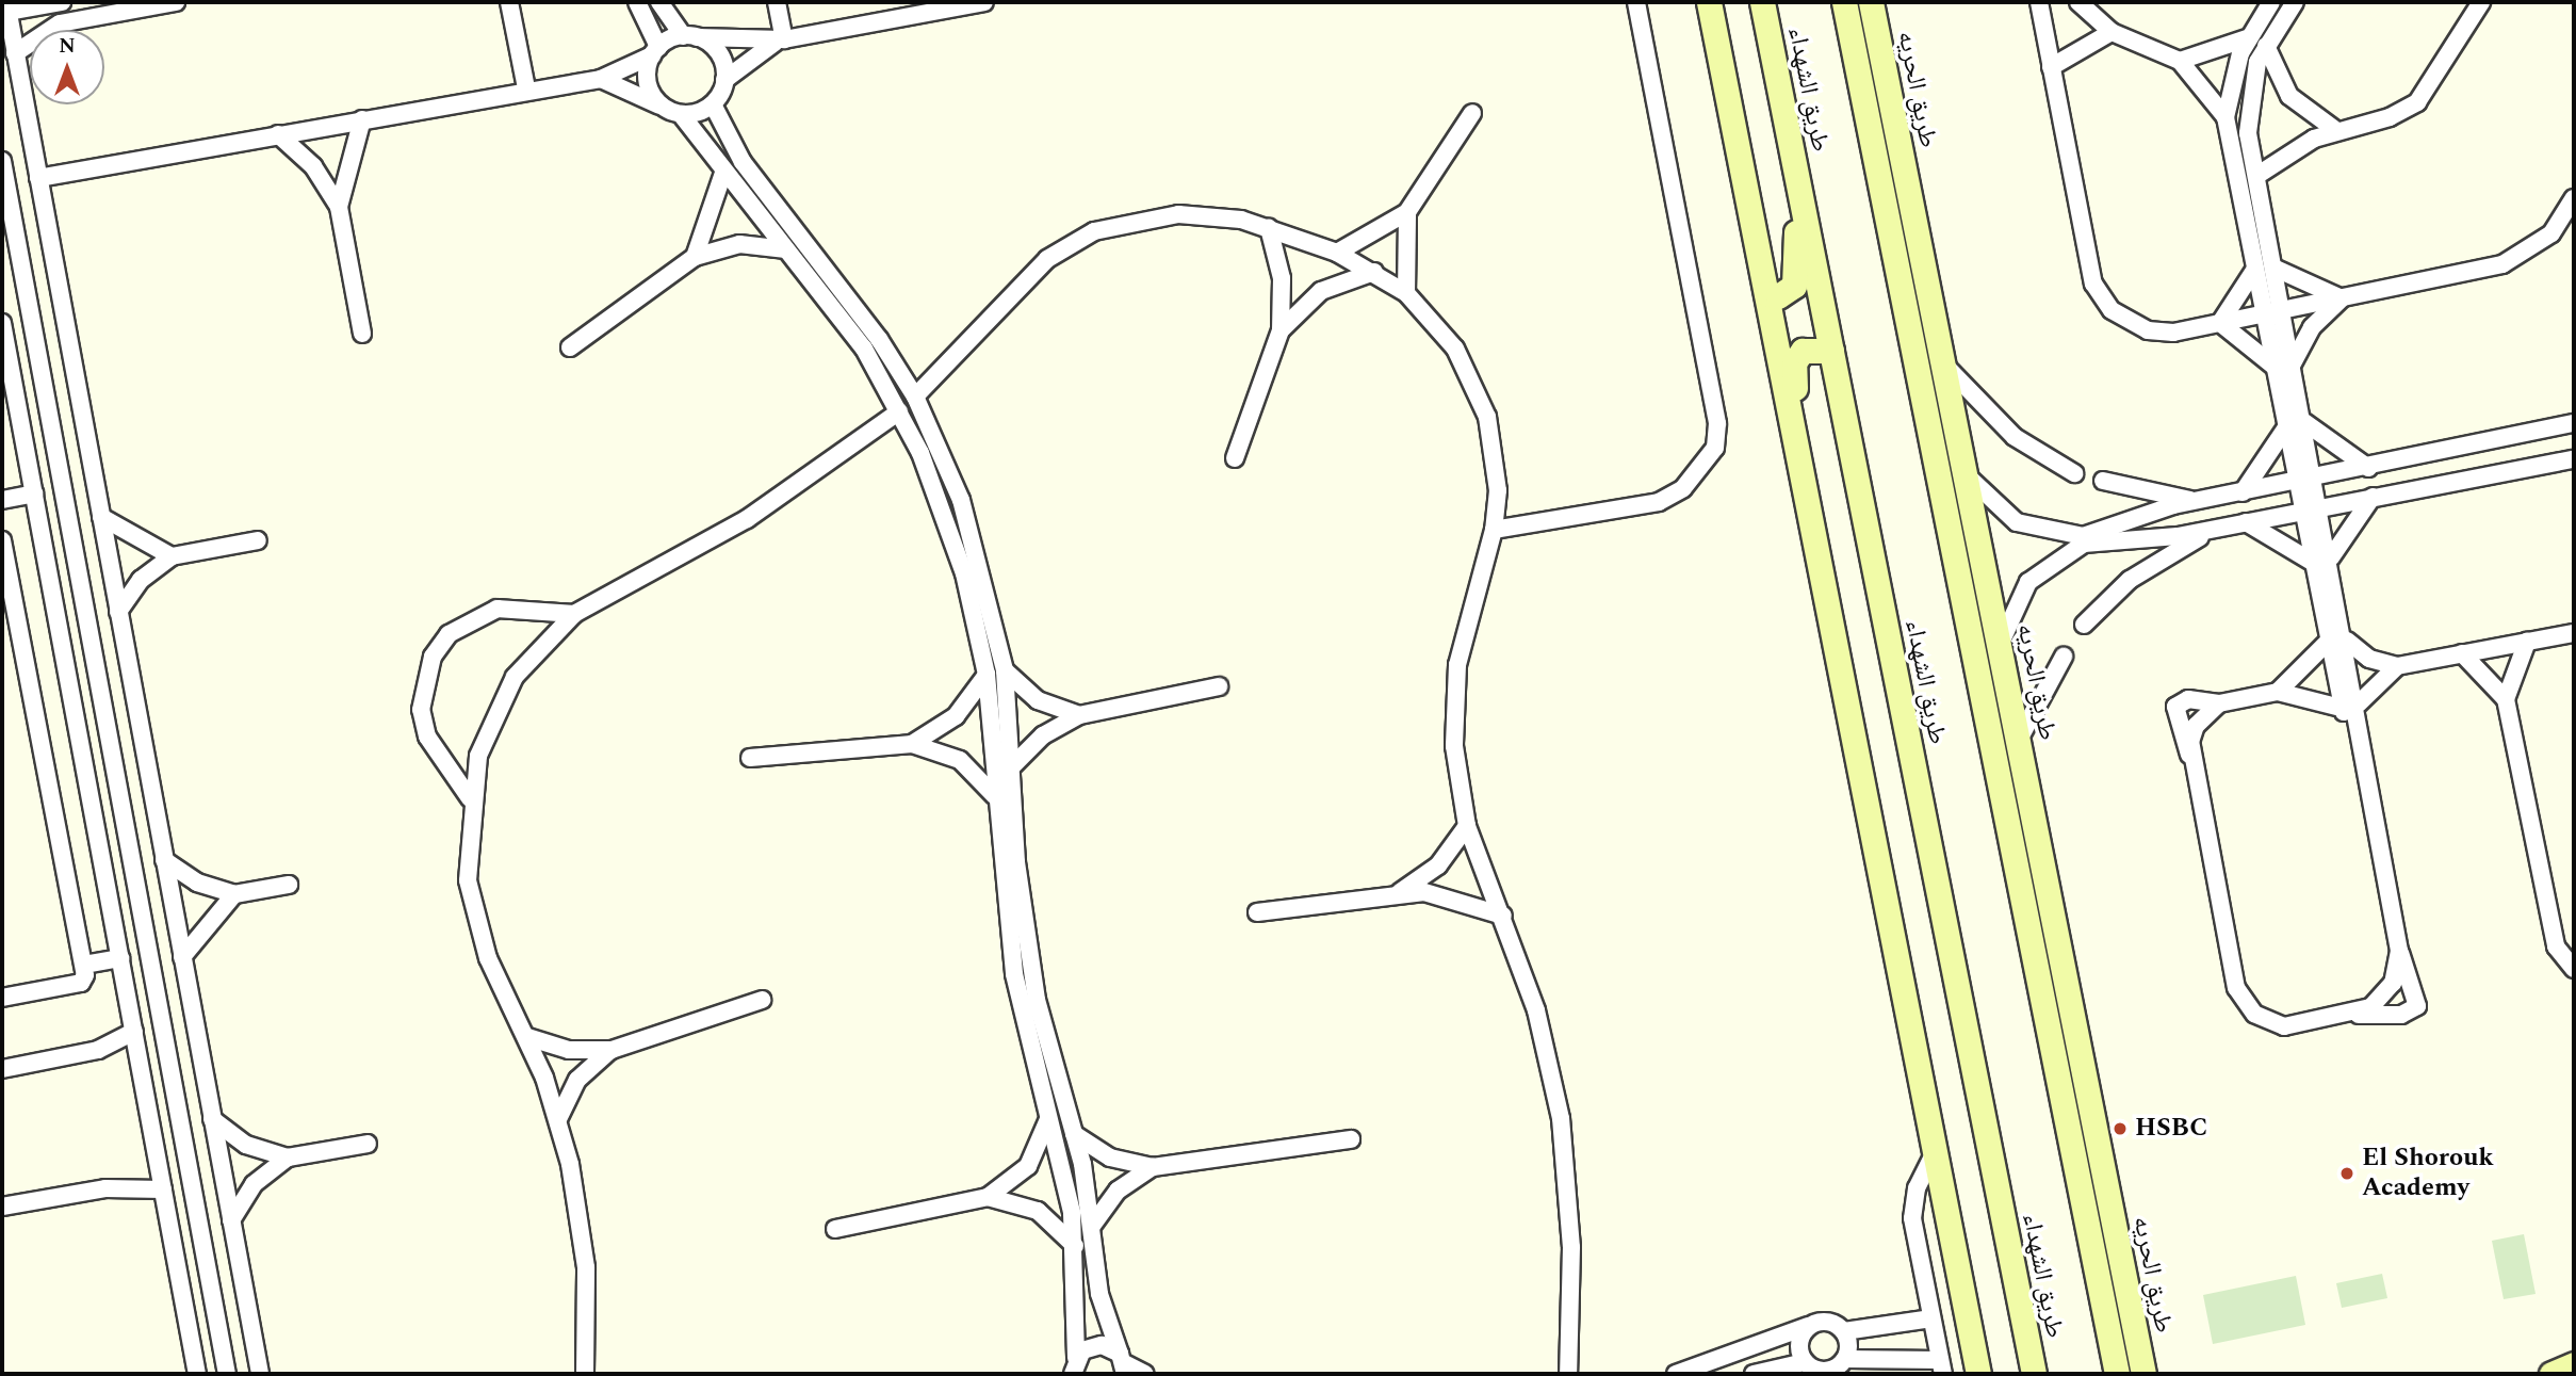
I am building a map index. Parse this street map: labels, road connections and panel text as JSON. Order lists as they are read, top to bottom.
{
  "streets": {
    "main road": ["طريق الشهداء", "طريق الحريه"]
  },
  "places": ["HSBC", "El Shorouk Academy"],
  "north": "top"
}
